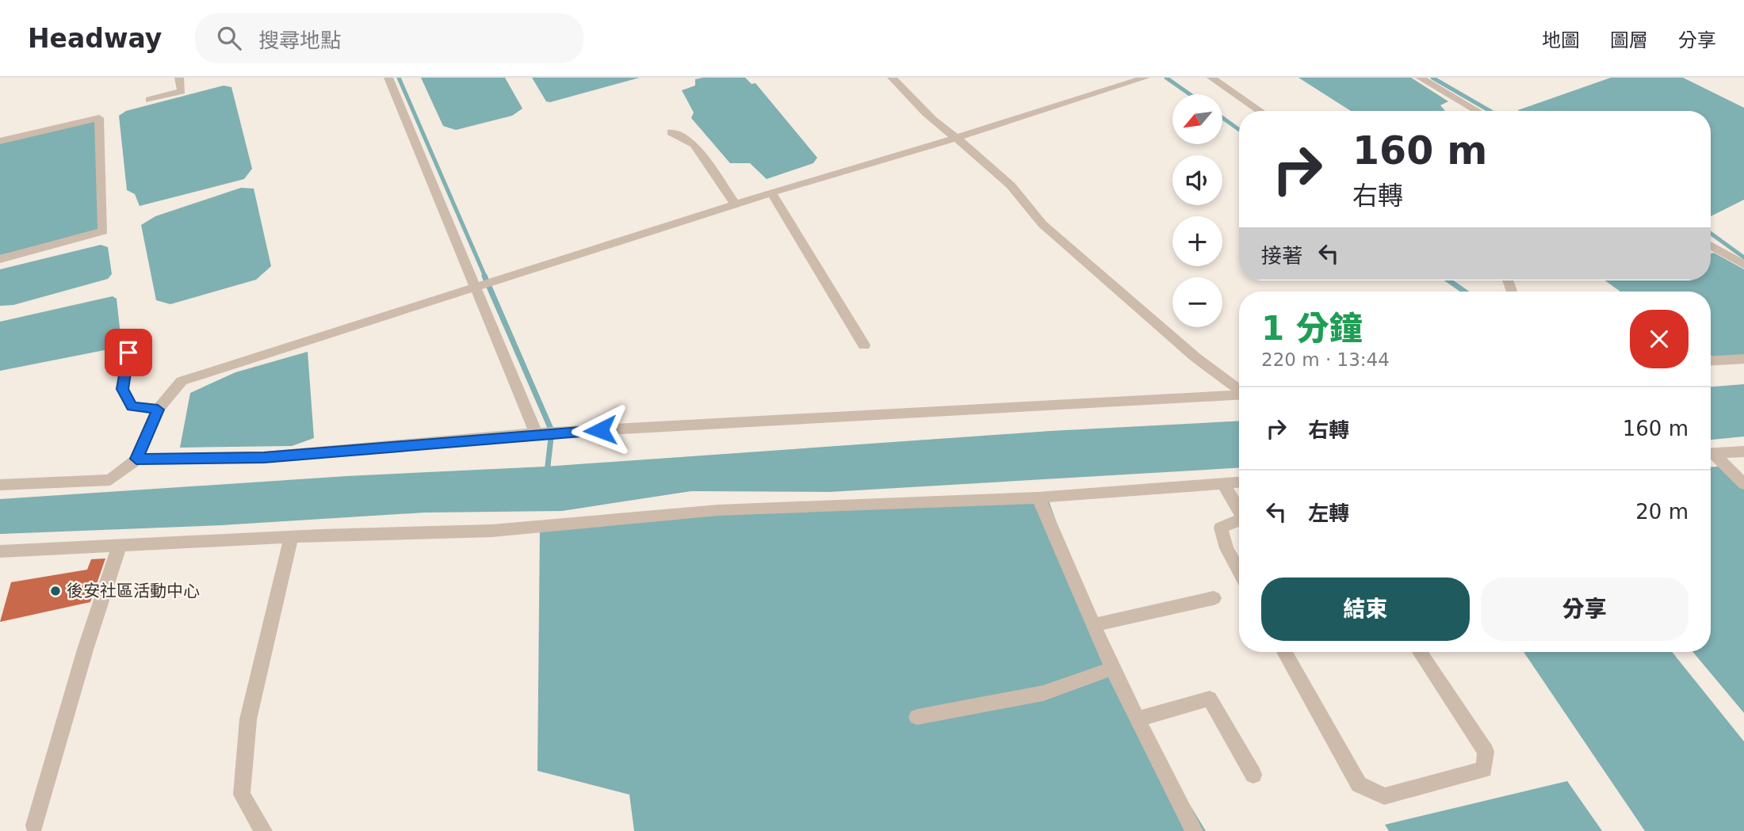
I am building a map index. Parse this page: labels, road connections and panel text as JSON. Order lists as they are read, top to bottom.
{
  "places": ["後安社區活動中心"],
  "north": "bottom left",
  "page": {
    "header": "Headway",
    "search": "搜尋地點",
    "nav": ["地圖", "圖層", "分享"],
    "map_buttons": ["+", "−"],
    "turn": ["160 m", "右轉"],
    "then": "接著",
    "heading": ["1 分鐘", "220 m · 13:44"],
    "list": [
      {
        "name": "右轉",
        "value": "160 m"
      },
      {
        "name": "左轉",
        "value": "20 m"
      }
    ],
    "buttons": ["結束", "分享"]
  }
}
